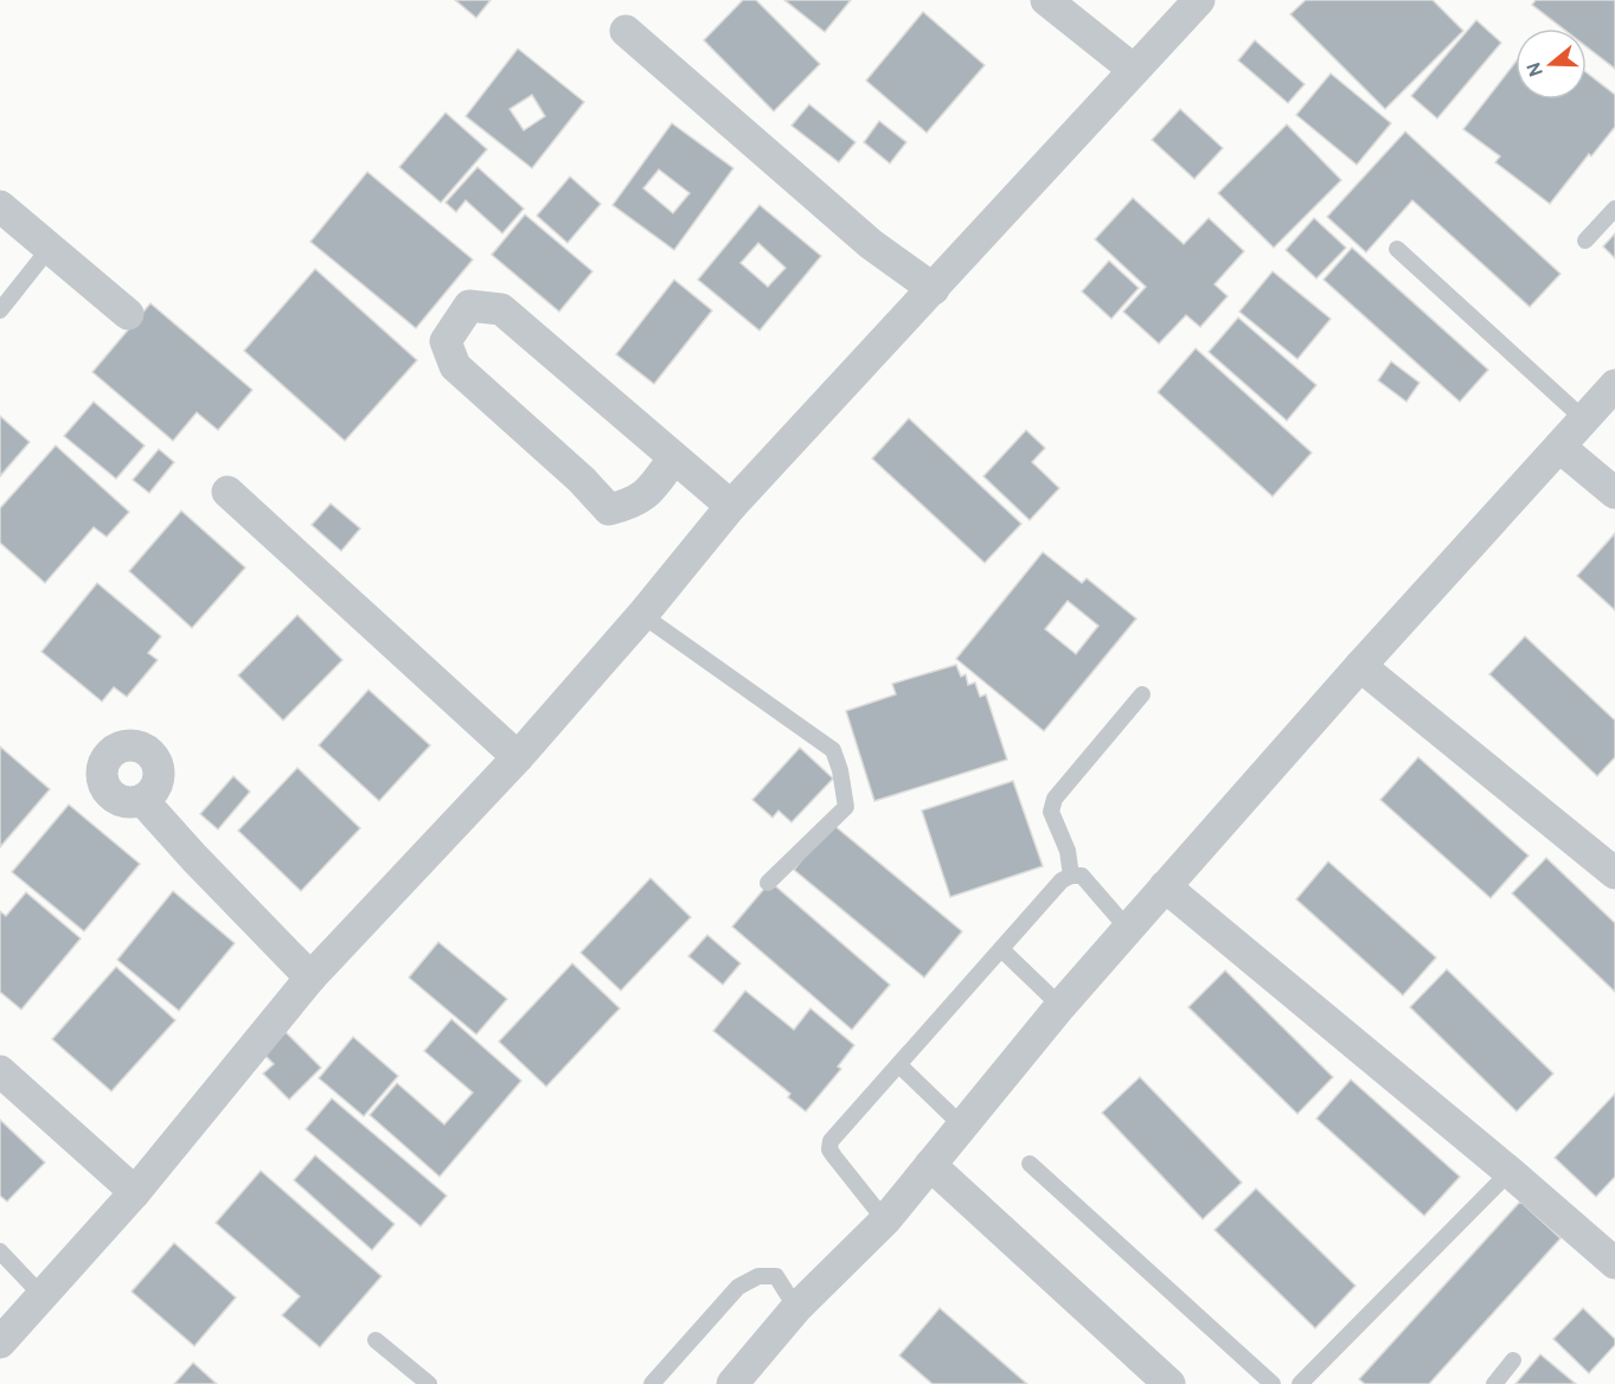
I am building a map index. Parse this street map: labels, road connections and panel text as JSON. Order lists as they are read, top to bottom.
{
  "north": "left"
}
